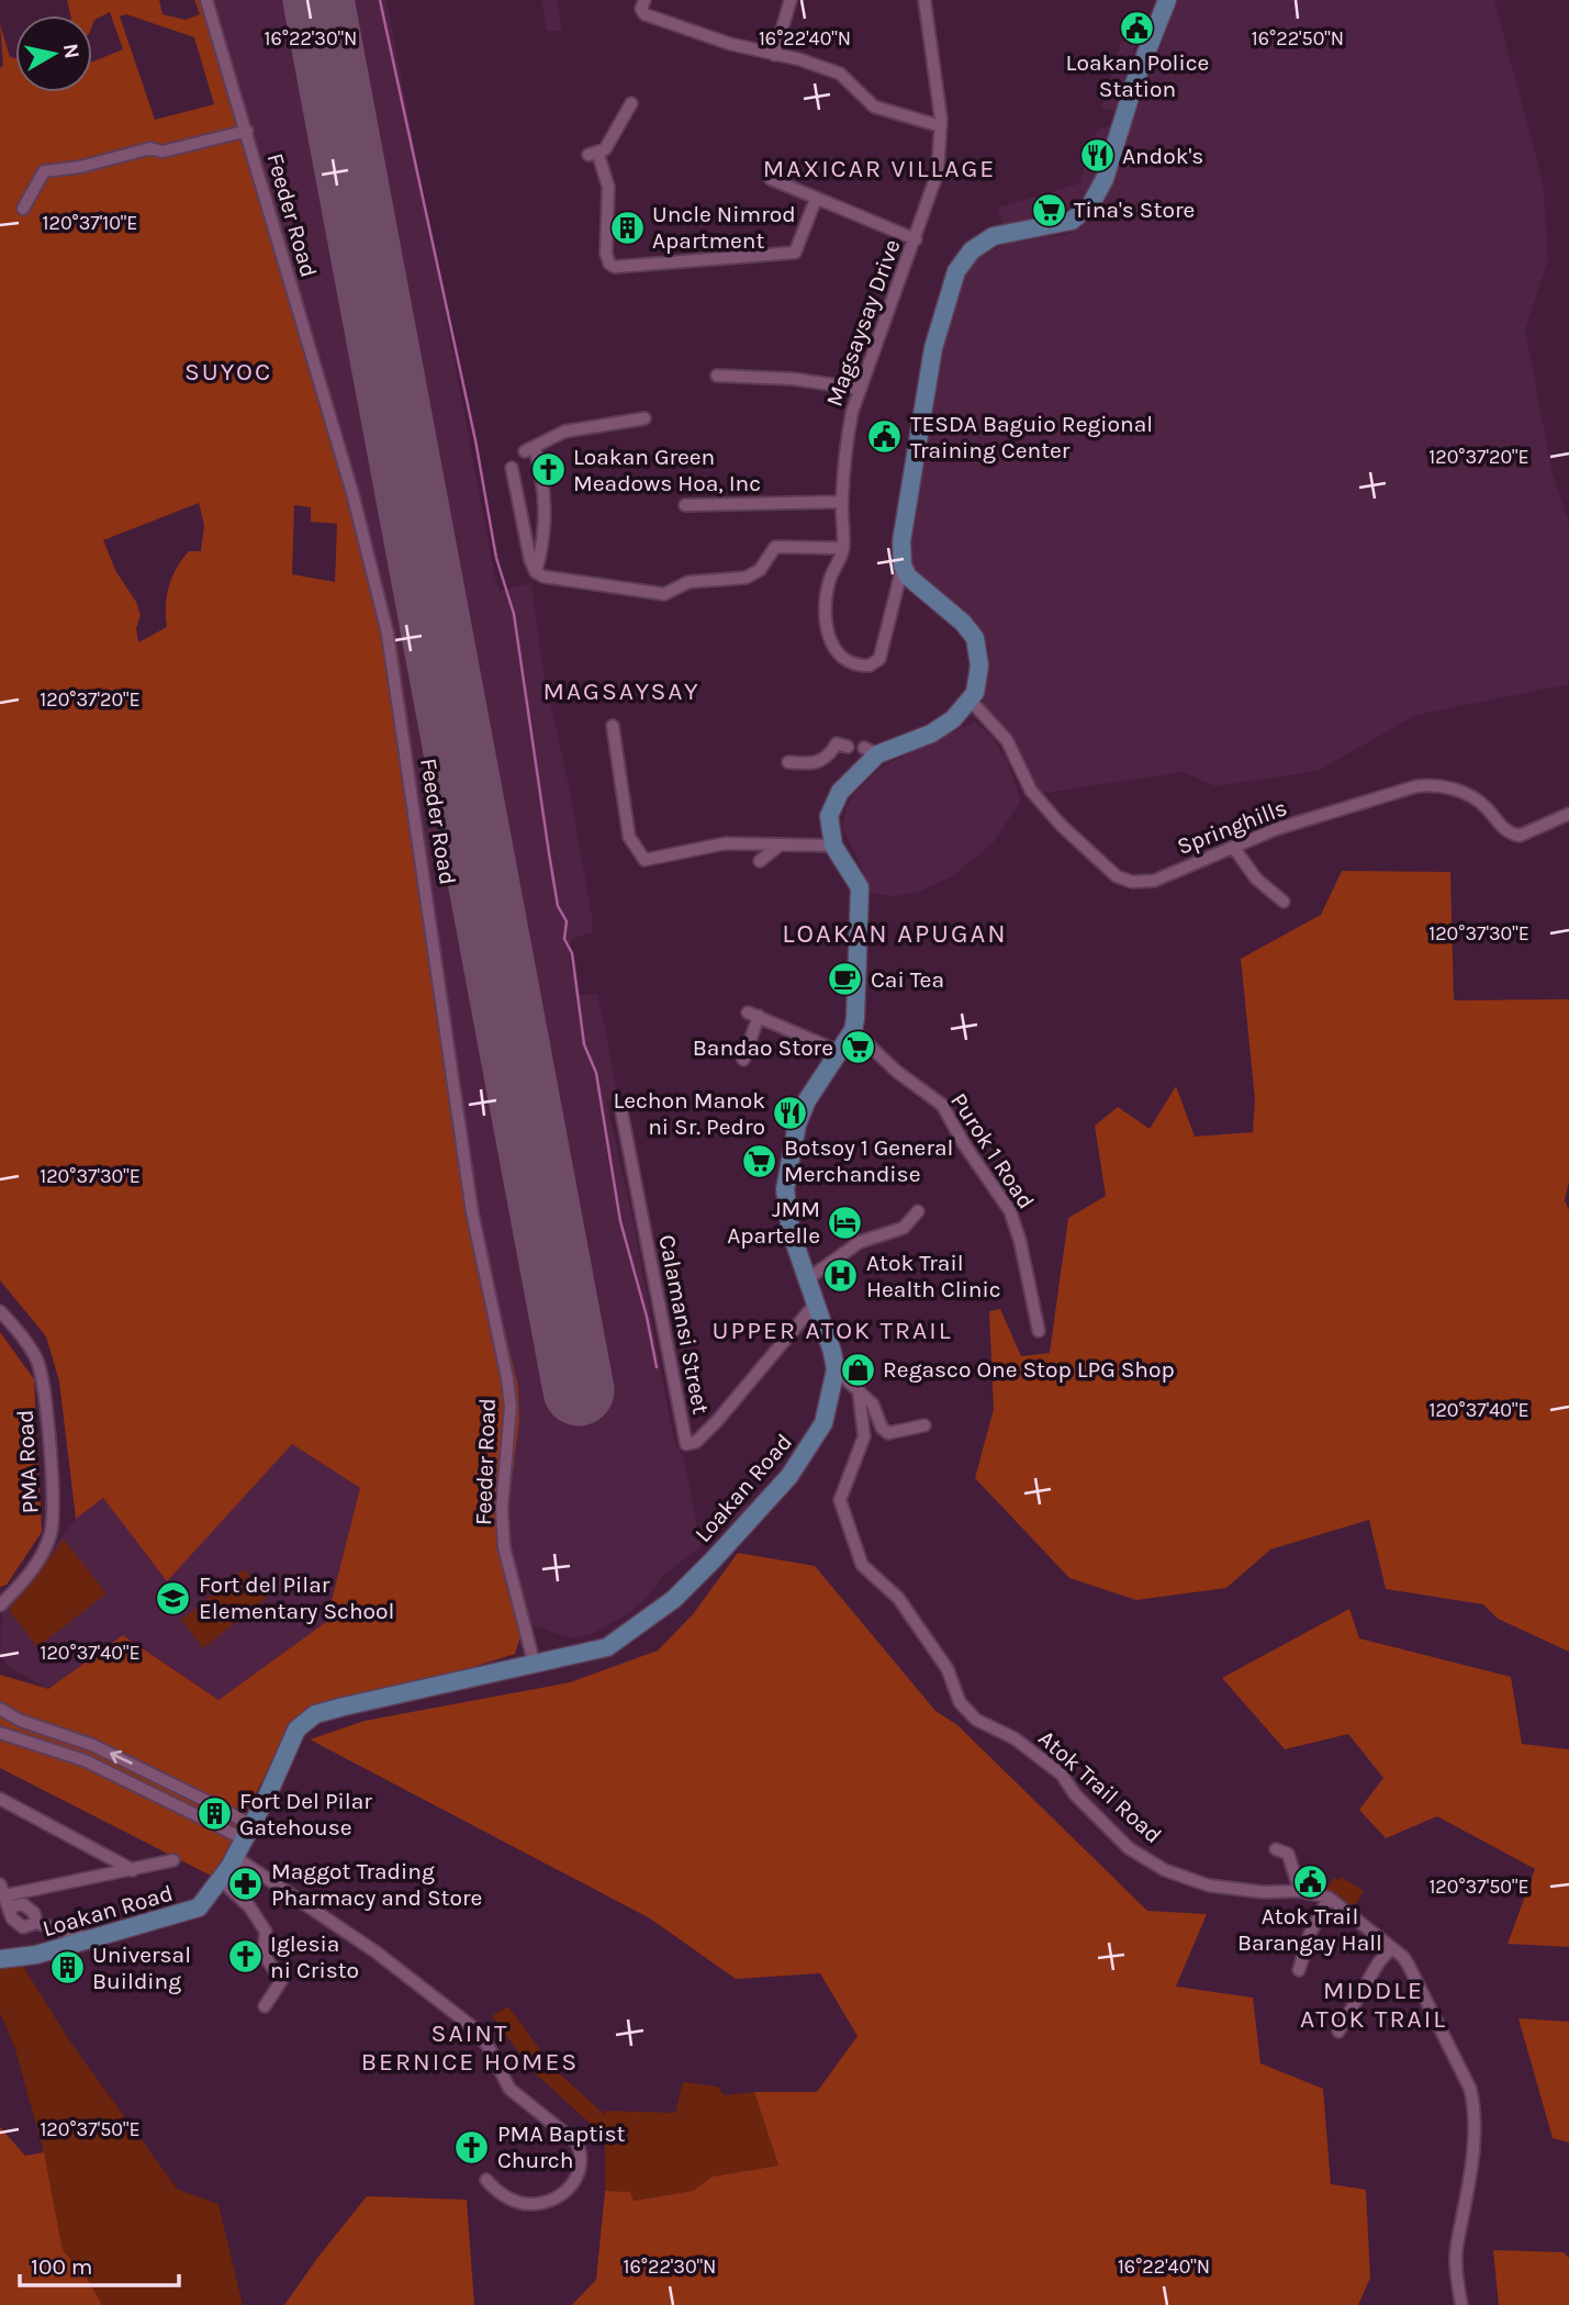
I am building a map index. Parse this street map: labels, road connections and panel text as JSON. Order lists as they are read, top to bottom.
{
  "streets": {
    "main road": ["Loakan Road"],
    "street": [
      "Feeder Road",
      "Magsaysay Drive",
      "Springhills",
      "Purok 1 Road",
      "Calamansi Street",
      "PMA Road",
      "Atok Trail Road"
    ]
  },
  "crossings": [
    ["Feeder Road", "Loakan Road"]
  ],
  "districts": [
    "MAXICAR VILLAGE",
    "SUYOC",
    "MAGSAYSAY",
    "LOAKAN APUGAN",
    "UPPER ATOK TRAIL",
    "MIDDLE ATOK TRAIL",
    "SAINT BERNICE HOMES"
  ],
  "places": {
    "public building": ["Loakan Police Station", "TESDA Baguio Regional Training Center", "Atok Trail Barangay Hall"],
    "restaurant": ["Andok's", "Lechon Manok ni Sr. Pedro"],
    "supermarket": ["Tina's Store", "Bandao Store", "Botsoy 1 General Merchandise"],
    "building": ["Uncle Nimrod Apartment", "Fort Del Pilar Gatehouse", "Universal Building"],
    "church": ["Loakan Green Meadows Hoa, Inc", "Iglesia ni Cristo", "PMA Baptist Church"],
    "cafe": ["Cai Tea"],
    "hotel": ["JMM Apartelle"],
    "hospital": ["Atok Trail Health Clinic"],
    "shop": ["Regasco One Stop LPG Shop"],
    "school or university": ["Fort del Pilar Elementary School"],
    "pharmacy": ["Maggot Trading Pharmacy and Store"]
  },
  "scale_bar": "100 m",
  "north": "right",
  "coordinates": [
    "16°22'30\"N",
    "16°22'40\"N",
    "16°22'50\"N",
    "120°37'10\"E",
    "120°37'20\"E",
    "120°37'30\"E",
    "120°37'40\"E",
    "120°37'50\"E"
  ]
}
